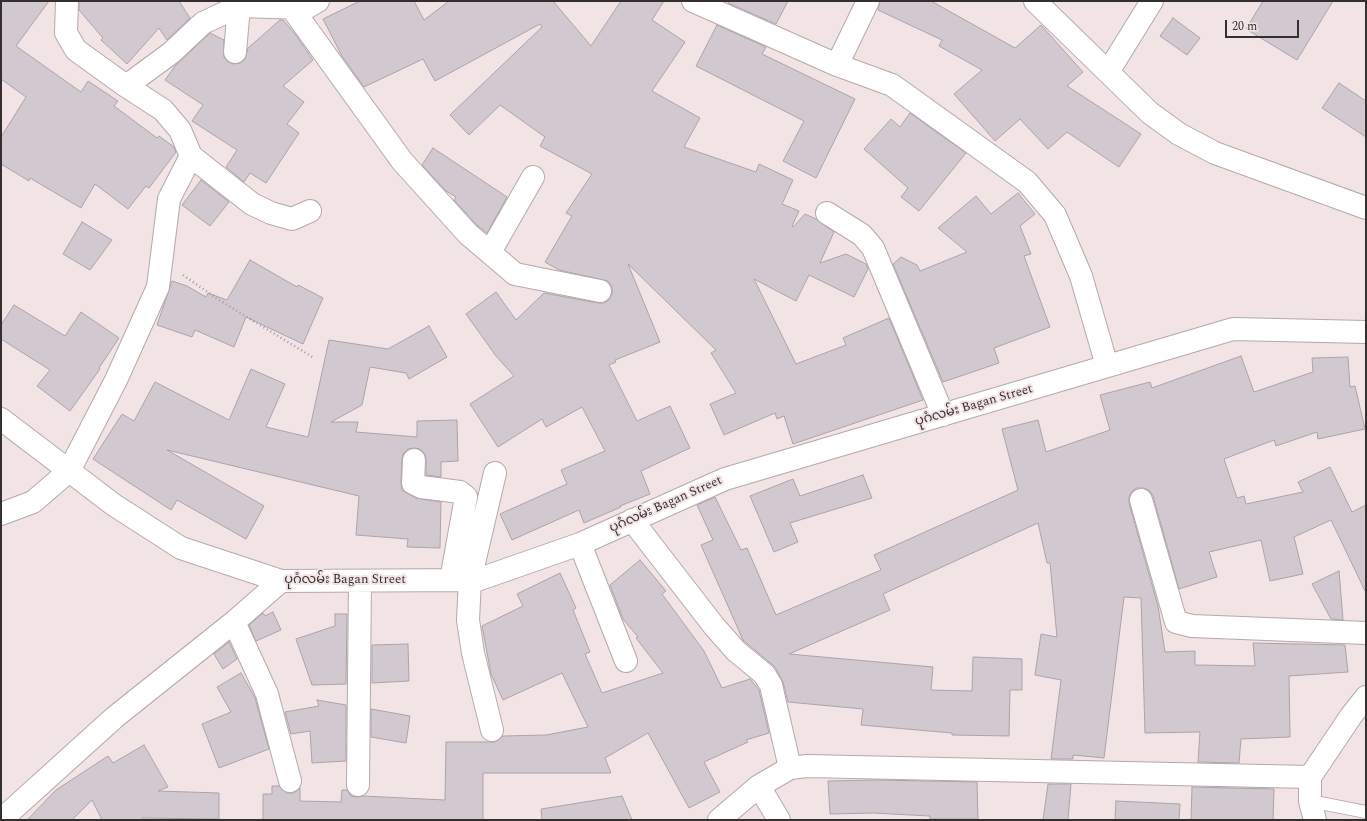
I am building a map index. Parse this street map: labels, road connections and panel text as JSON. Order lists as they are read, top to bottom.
{
  "streets": {
    "street": ["ပုဂံလမ်း Bagan Street"]
  },
  "scale_bar": "20 m"
}
